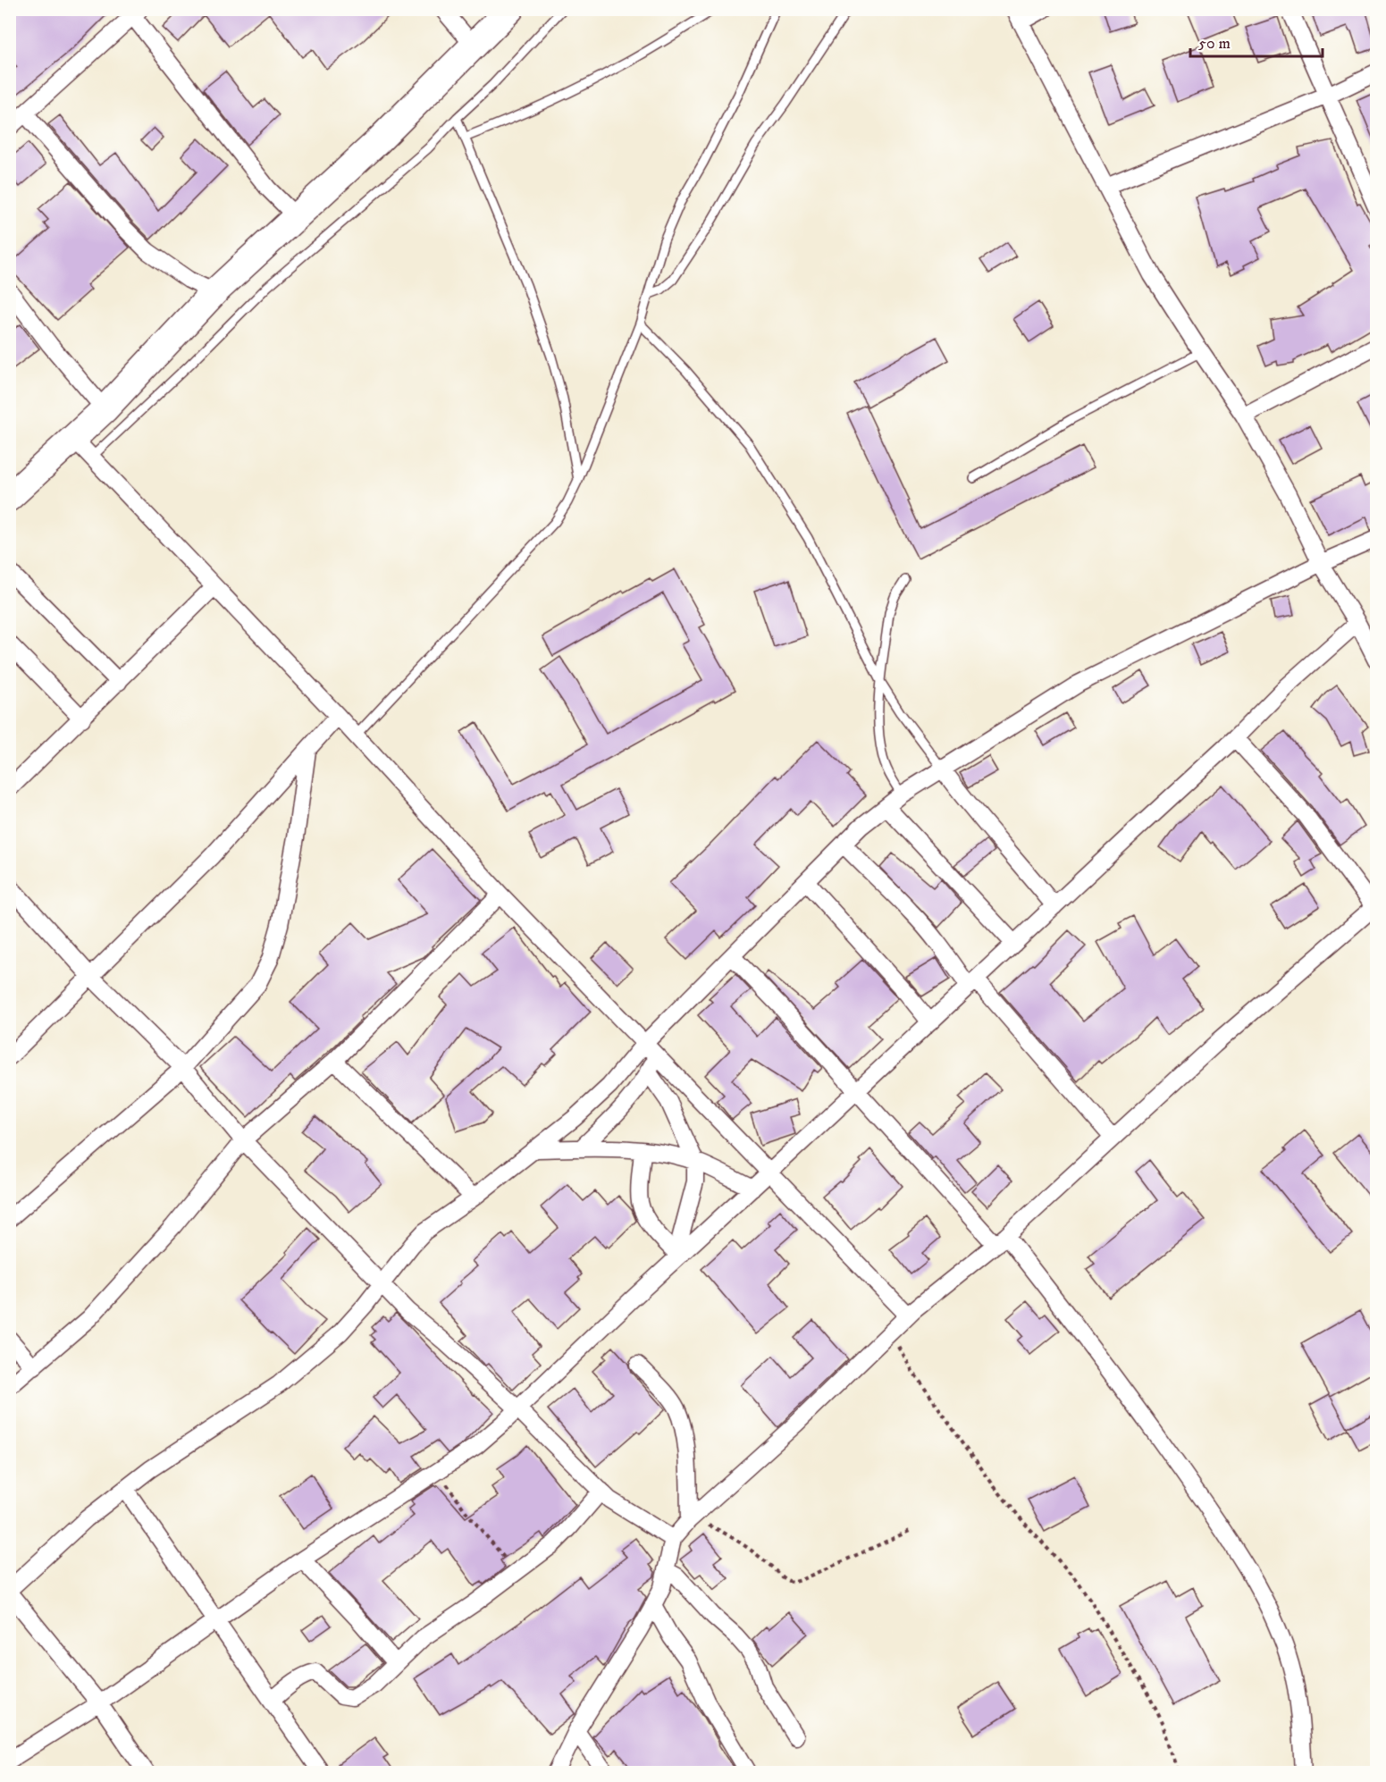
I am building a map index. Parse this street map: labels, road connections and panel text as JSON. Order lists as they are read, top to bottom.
{
  "scale_bar": "50 m"
}
